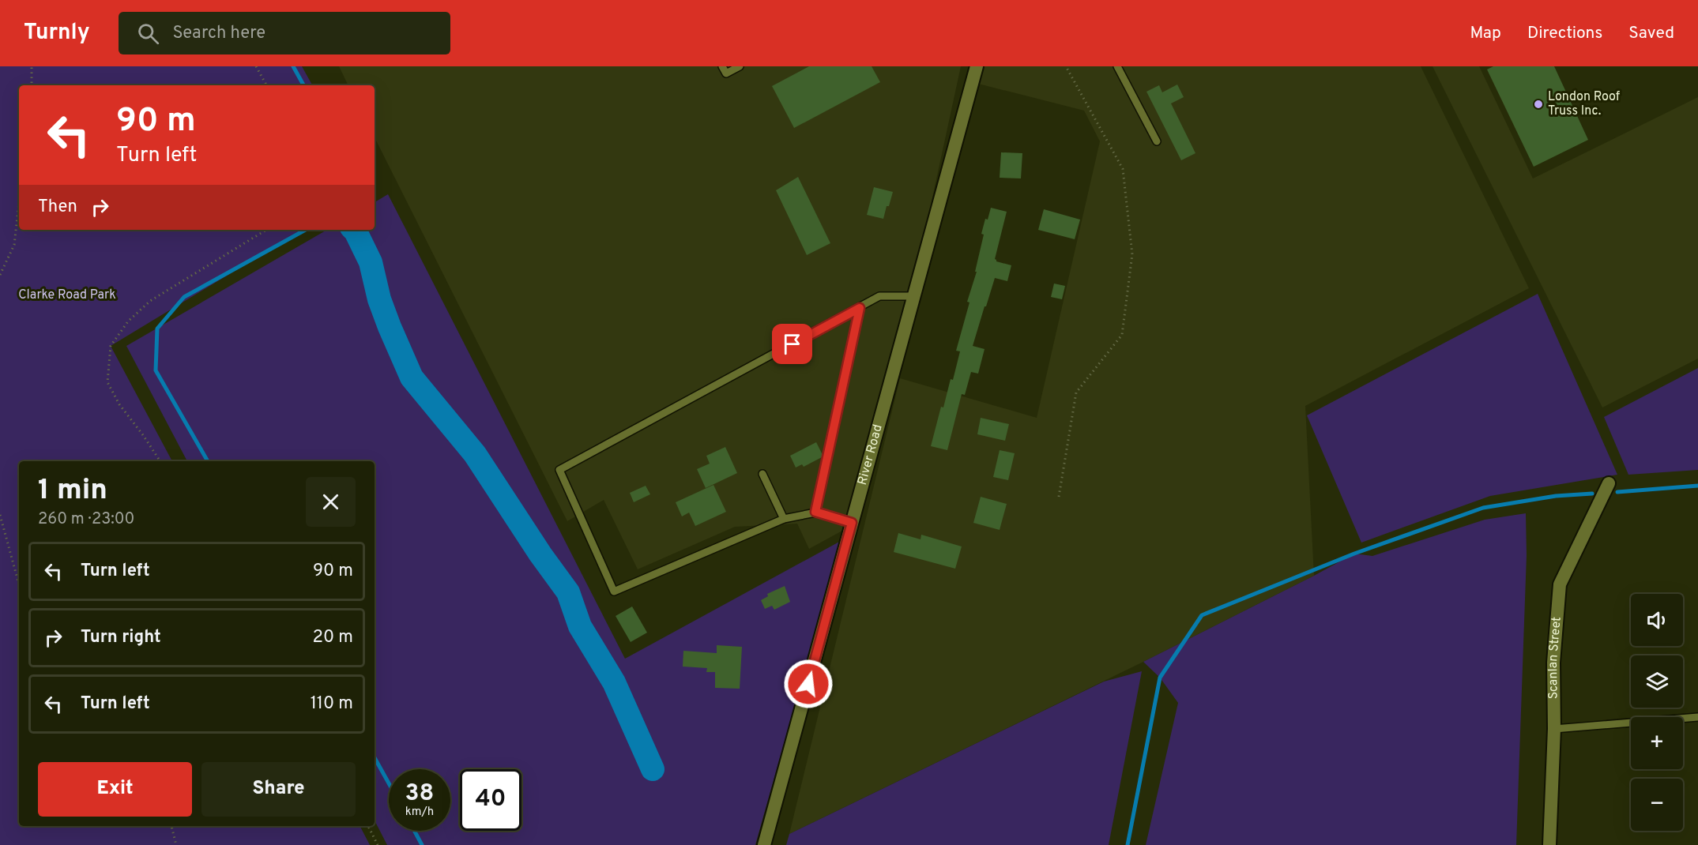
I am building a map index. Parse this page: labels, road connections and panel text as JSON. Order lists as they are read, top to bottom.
{
  "streets": {
    "street": ["River Road", "Scanlan Street"]
  },
  "parks": ["Clarke Road Park"],
  "places": ["London Roof Truss Inc."],
  "page": {
    "header": "Turnly",
    "search": "Search here",
    "nav": ["Map", "Directions", "Saved"],
    "turn": ["90 m", "Turn left"],
    "then": "Then",
    "heading": ["1 min", "260 m · 23:00"],
    "list": [
      {
        "name": "Turn left",
        "value": "90 m"
      },
      {
        "name": "Turn right",
        "value": "20 m"
      },
      {
        "name": "Turn left",
        "value": "110 m"
      }
    ],
    "map_buttons": ["+", "−"],
    "buttons": ["Exit", "Share"],
    "speed": "38 km/h",
    "limit": "40"
  }
}
